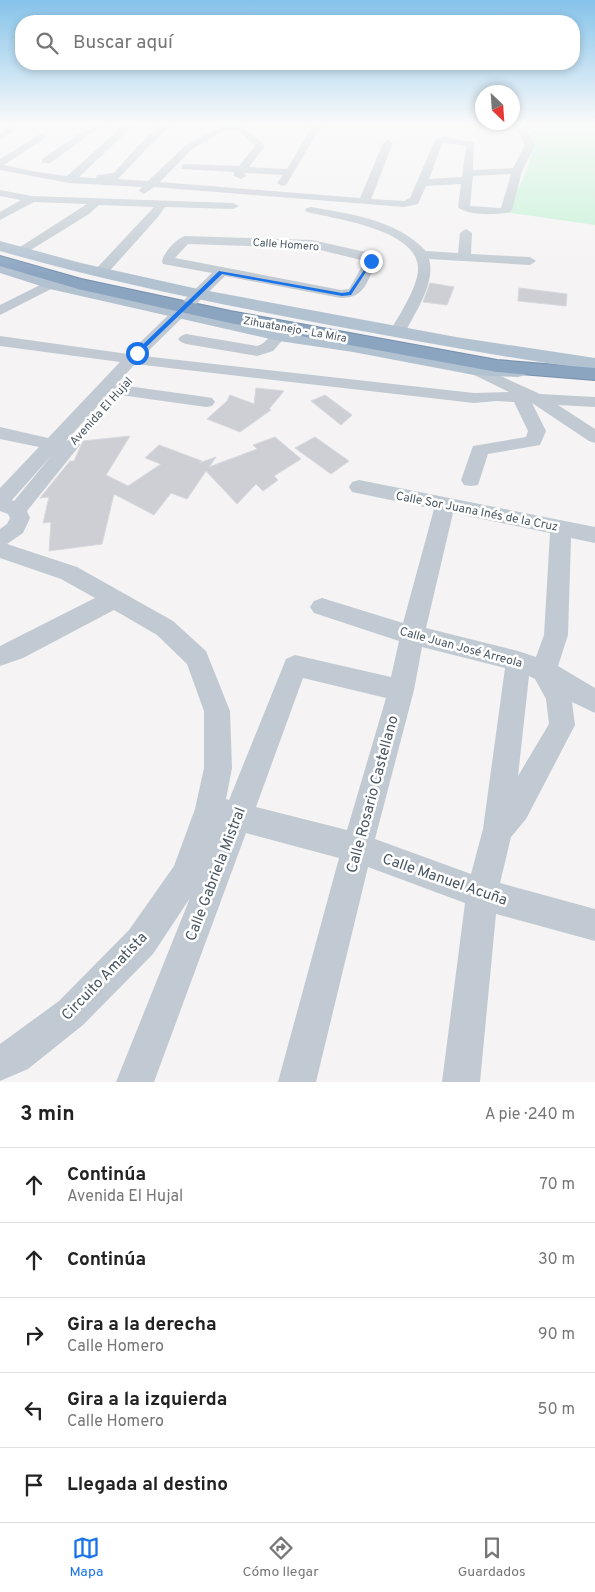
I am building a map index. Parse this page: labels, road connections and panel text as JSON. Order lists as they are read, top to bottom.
{
  "streets": {
    "highway": ["Zihuatanejo - La Mira"],
    "street": [
      "Calle Homero",
      "Avenida El Hujal",
      "Calle Sor Juana Inés de la Cruz",
      "Calle Juan José Arreola",
      "Calle Rosario Castellano",
      "Calle Gabriela Mistral",
      "Calle Manuel Acuña",
      "Circuito Amatista"
    ]
  },
  "crossings": [
    ["Calle Homero", "Avenida El Hujal"],
    ["Zihuatanejo - La Mira", "Avenida El Hujal"],
    ["Avenida El Hujal", "Circuito Amatista"],
    ["Calle Sor Juana Inés de la Cruz", "Calle Rosario Castellano"],
    ["Calle Juan José Arreola", "Calle Rosario Castellano"],
    ["Calle Rosario Castellano", "Calle Gabriela Mistral"],
    ["Calle Rosario Castellano", "Calle Manuel Acuña"],
    ["Calle Gabriela Mistral", "Calle Manuel Acuña"],
    ["Calle Gabriela Mistral", "Circuito Amatista"],
    ["Calle Manuel Acuña", "Circuito Amatista"]
  ],
  "north": "bottom right",
  "page": {
    "search": "Buscar aquí",
    "heading": ["3 min", "A pie · 240 m"],
    "list": [
      ["Continúa", "Avenida El Hujal", "70 m"],
      ["Continúa", "30 m"],
      ["Gira a la derecha", "Calle Homero", "90 m"],
      ["Gira a la izquierda", "Calle Homero", "50 m"],
      "Llegada al destino"
    ],
    "nav": ["Mapa", "Cómo llegar", "Guardados"]
  }
}
